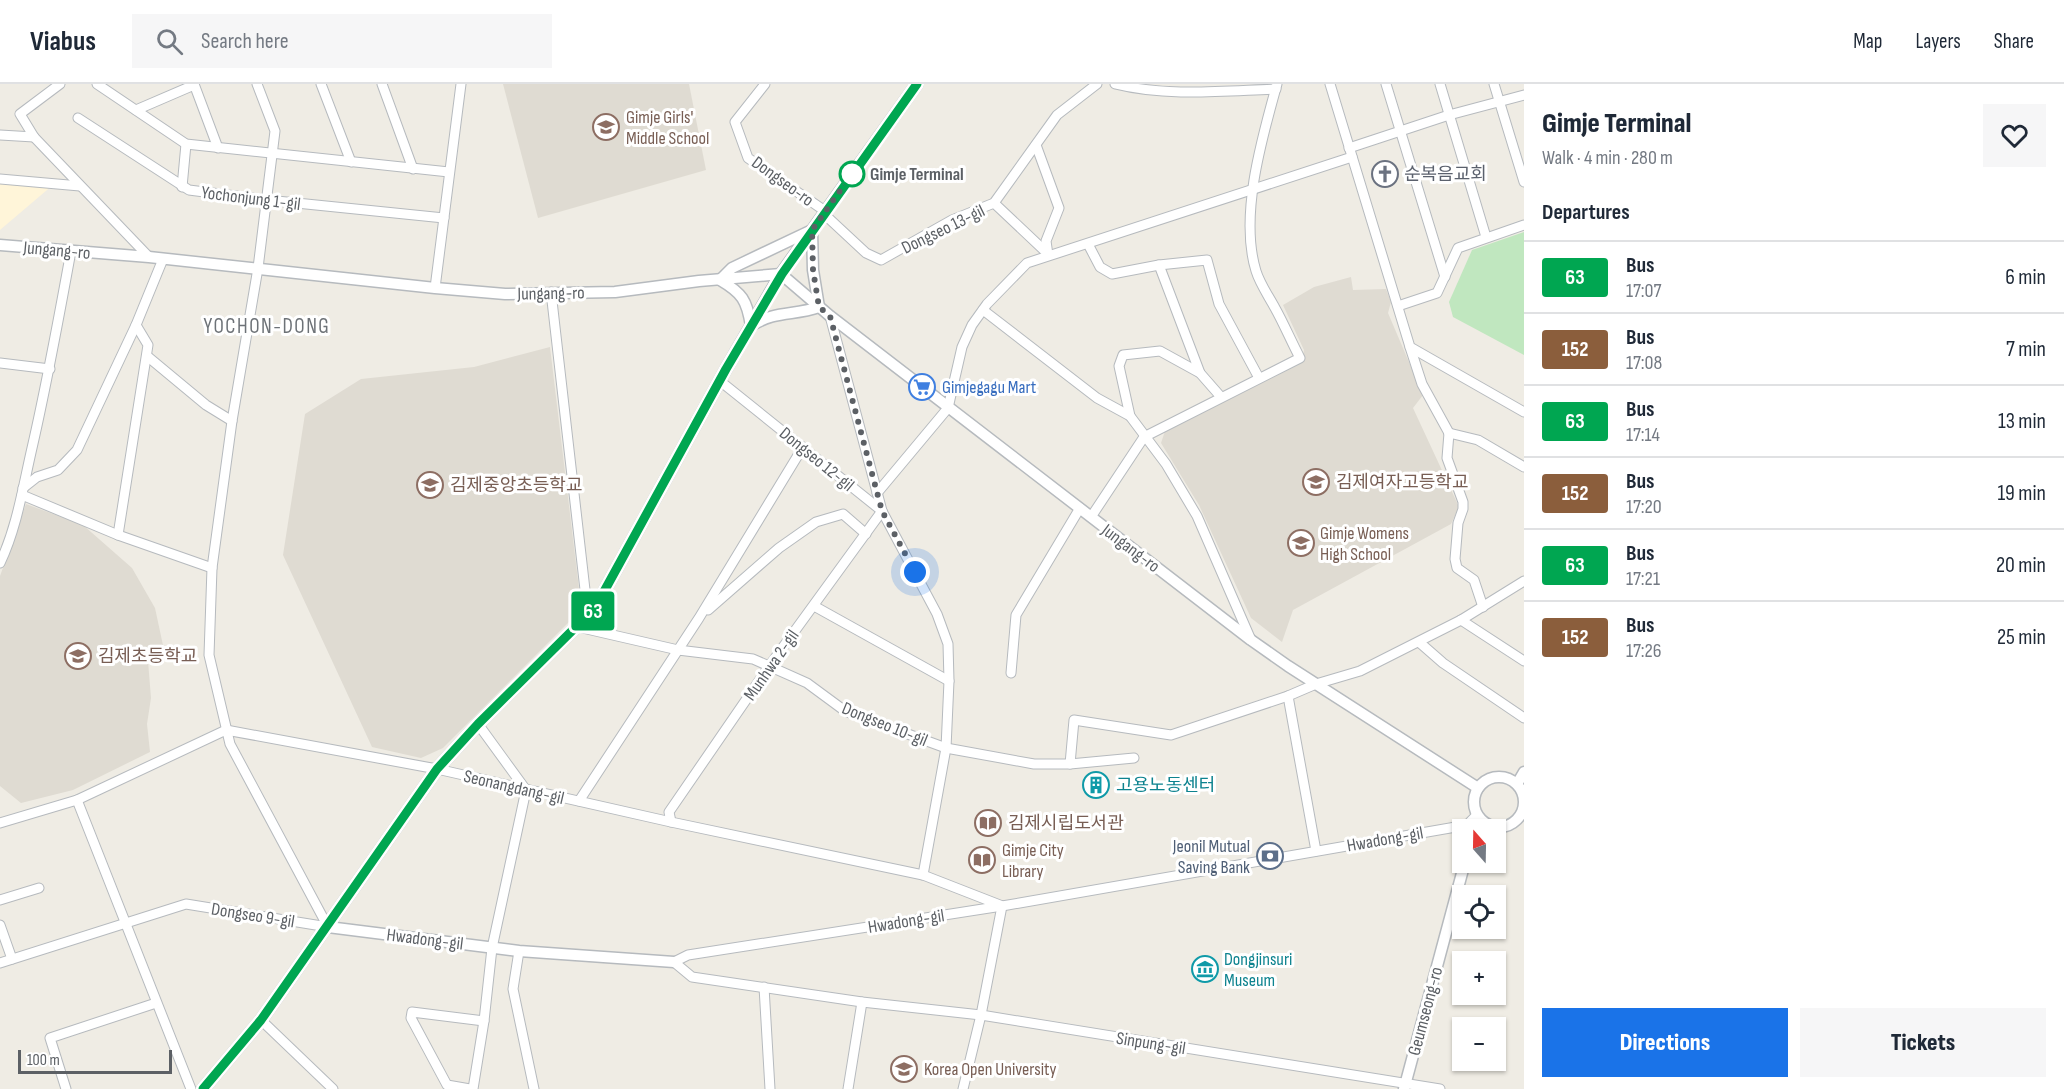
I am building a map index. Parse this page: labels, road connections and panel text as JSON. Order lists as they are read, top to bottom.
{
  "streets": {
    "main road": ["Dongseo-ro"],
    "street": [
      "Yochonjung 1-gil",
      "Dongseo 13-gil",
      "Jungang-ro",
      "Dongseo 12-gil",
      "Munhwa 2-gil",
      "Dongseo 10-gil",
      "Seonangdang-gil",
      "Hwadong-gil",
      "Dongseo 9-gil",
      "Geumseong-ro",
      "Sinpung-gil"
    ]
  },
  "crossings": [
    ["Dongseo-ro", "Dongseo 13-gil"],
    ["Dongseo-ro", "Jungang-ro"],
    ["Dongseo-ro", "Dongseo 12-gil"],
    ["Dongseo-ro", "Dongseo 10-gil"],
    ["Dongseo-ro", "Seonangdang-gil"],
    ["Dongseo-ro", "Hwadong-gil"],
    ["Dongseo-ro", "Dongseo 9-gil"],
    ["Jungang-ro", "Dongseo 9-gil"],
    ["Dongseo 12-gil", "Munhwa 2-gil"],
    ["Dongseo 12-gil", "Dongseo 10-gil"],
    ["Dongseo 12-gil", "Seonangdang-gil"],
    ["Munhwa 2-gil", "Dongseo 10-gil"],
    ["Munhwa 2-gil", "Seonangdang-gil"],
    ["Seonangdang-gil", "Hwadong-gil"],
    ["Seonangdang-gil", "Dongseo 9-gil"],
    ["Hwadong-gil", "Dongseo 9-gil"],
    ["Hwadong-gil", "Sinpung-gil"],
    ["Geumseong-ro", "Sinpung-gil"]
  ],
  "districts": ["YOCHON-DONG"],
  "places": {
    "school or university": [
      "Gimje Girls' Middle School",
      "김제여자고등학교",
      "김제중앙초등학교",
      "Gimje Womens High School",
      "김제초등학교",
      "Korea Open University"
    ],
    "other": ["Gimje Terminal"],
    "church": ["순복음교회"],
    "supermarket": ["Gimjegagu Mart"],
    "building": ["고용노동센터"],
    "library": ["김제시립도서관", "Gimje City Library"],
    "bank": ["Jeonil Mutual Saving Bank"],
    "museum": ["Dongjinsuri Museum"]
  },
  "lines": ["bus line 63"],
  "scale_bar": "100 m",
  "north": "top",
  "page": {
    "header": "Viabus",
    "search": "Search here",
    "nav": ["Map", "Layers", "Share"],
    "on_map": "63",
    "heading": [
      ["Gimje Terminal", "Walk · 4 min · 280 m"],
      "Departures"
    ],
    "list": [
      {
        "mark": "63",
        "name": "Bus",
        "note": "17:07",
        "value": "6 min"
      },
      {
        "mark": "152",
        "name": "Bus",
        "note": "17:08",
        "value": "7 min"
      },
      {
        "mark": "63",
        "name": "Bus",
        "note": "17:14",
        "value": "13 min"
      },
      {
        "mark": "152",
        "name": "Bus",
        "note": "17:20",
        "value": "19 min"
      },
      {
        "mark": "63",
        "name": "Bus",
        "note": "17:21",
        "value": "20 min"
      },
      {
        "mark": "152",
        "name": "Bus",
        "note": "17:26",
        "value": "25 min"
      }
    ],
    "map_buttons": ["+", "−"],
    "buttons": ["Directions", "Tickets"],
    "scale": "100 m"
  }
}
